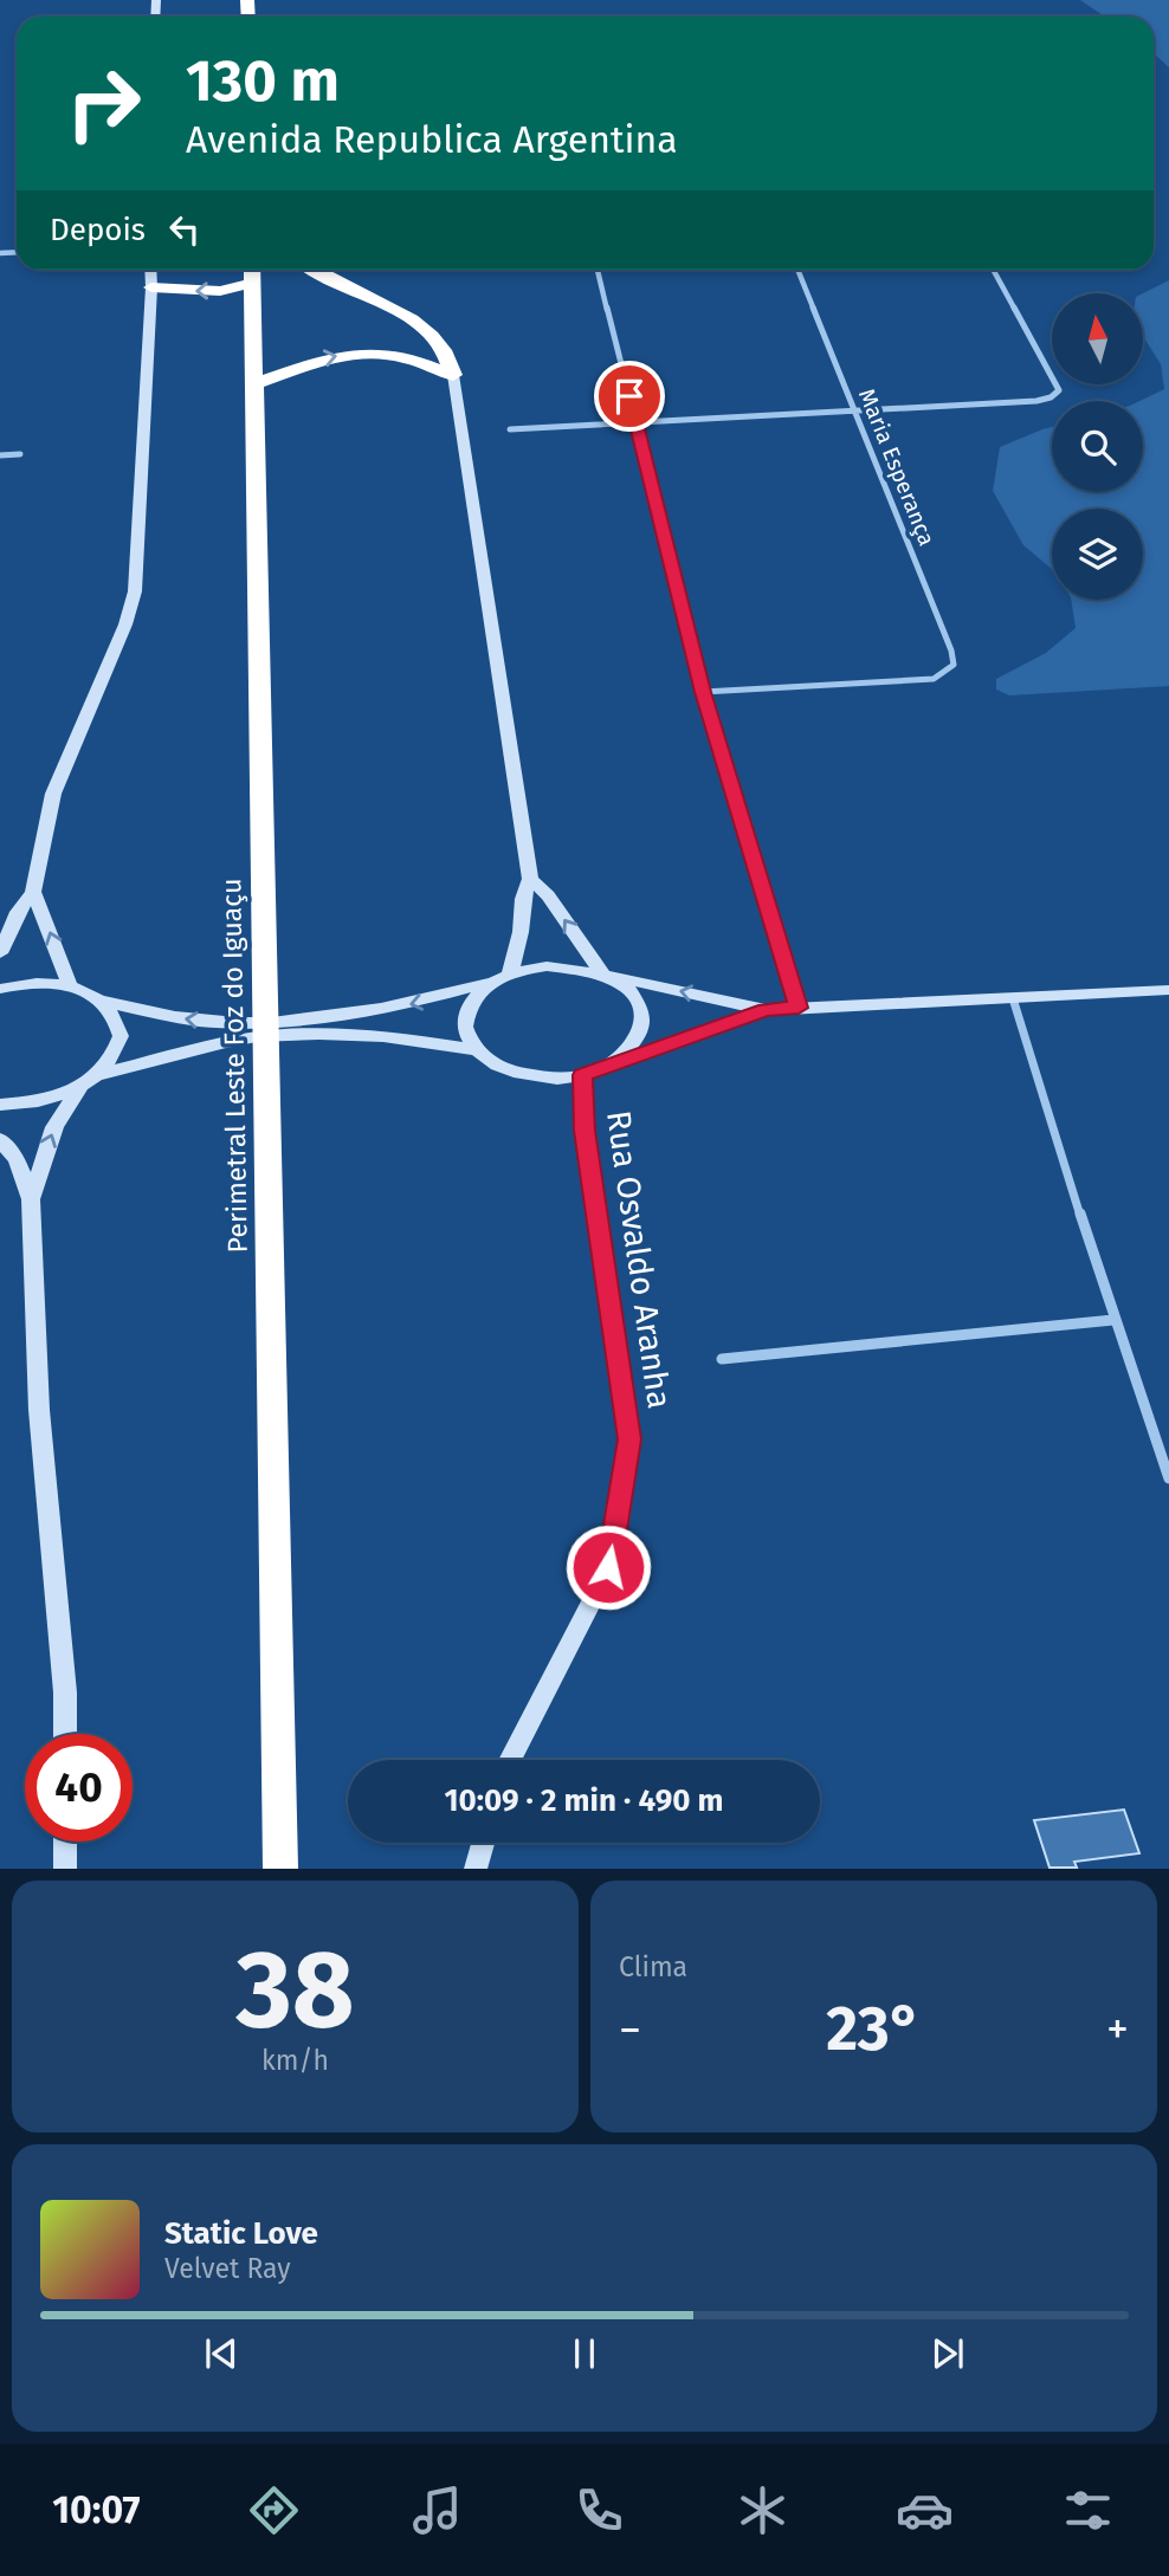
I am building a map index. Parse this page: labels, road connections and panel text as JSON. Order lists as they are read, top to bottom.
{
  "streets": {
    "highway": ["Perimetral Leste Foz do Iguaçu"],
    "street": ["Maria Esperança", "Rua Osvaldo Aranha"]
  },
  "north": "top",
  "page": {
    "turn": ["130 m", "Avenida Republica Argentina"],
    "then": "Depois",
    "limit": "40",
    "trip": "10:09 · 2 min · 490 m",
    "tile": [
      ["38", "km/h"],
      "Clima"
    ],
    "heat": ["−", "23°", "+"],
    "song": ["Static Love", "Velvet Ray"],
    "tabs": "10:07"
  }
}
